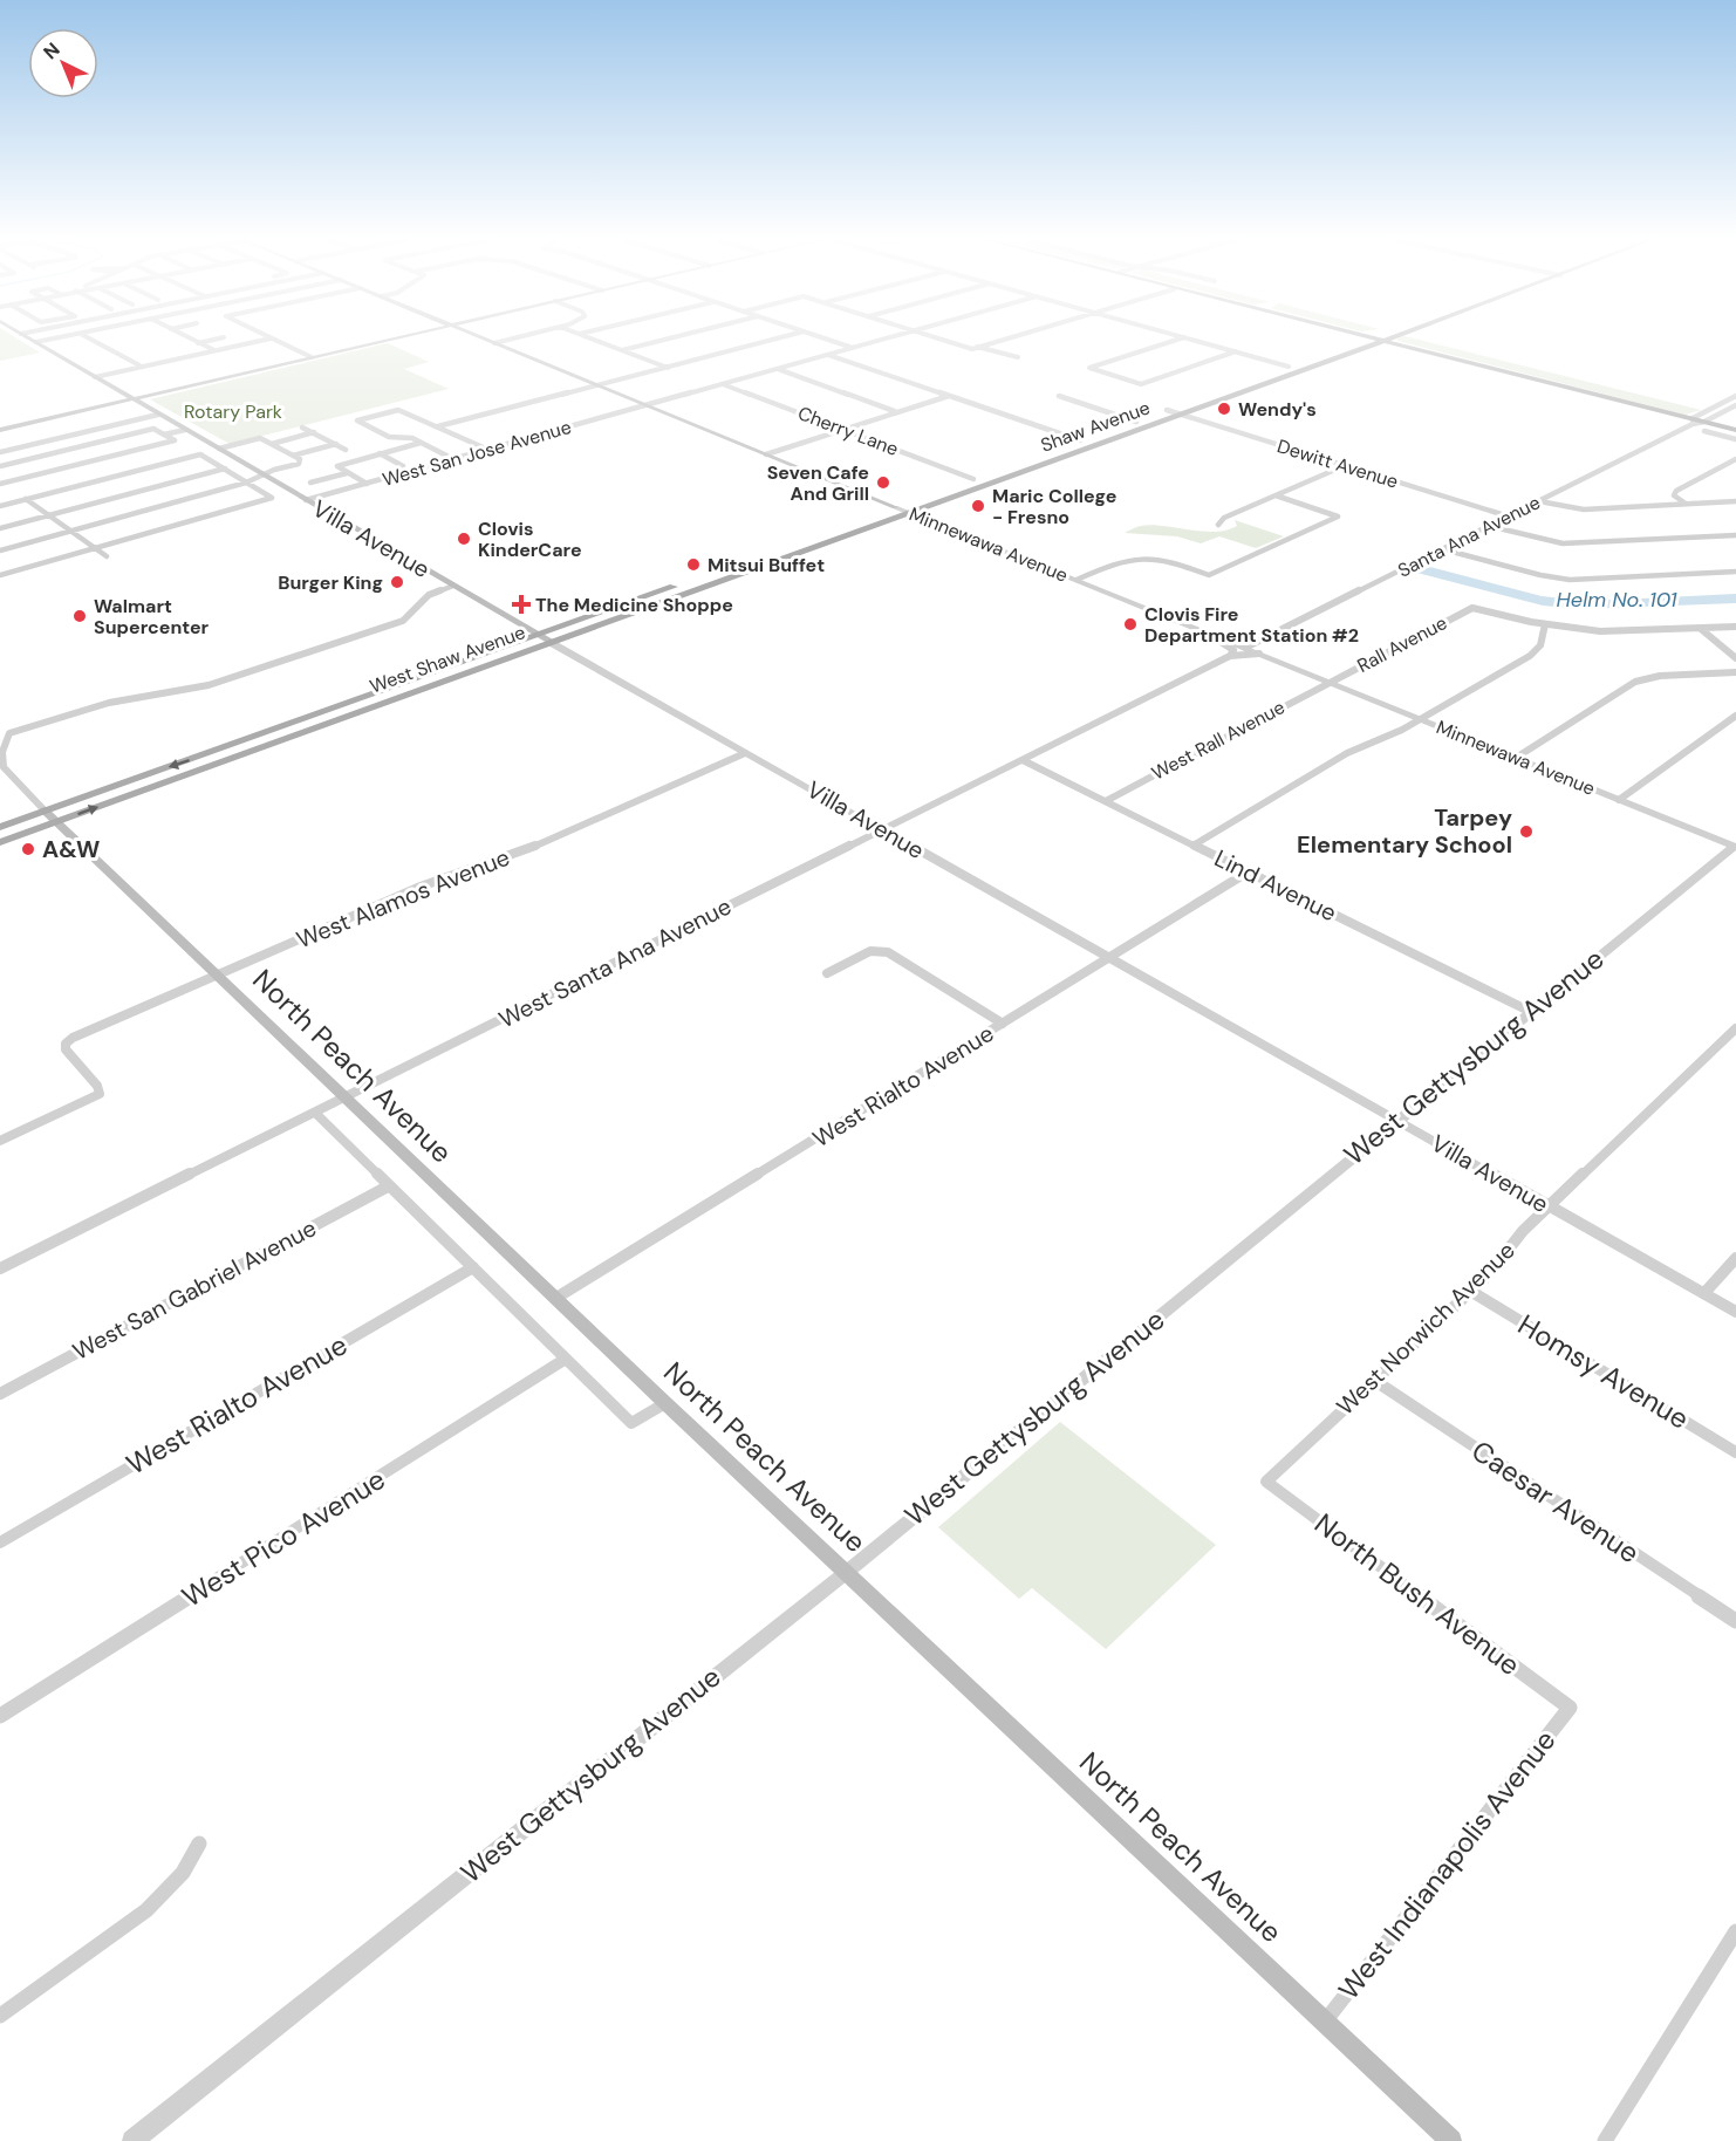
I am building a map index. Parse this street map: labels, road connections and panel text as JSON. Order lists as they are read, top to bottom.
{
  "streets": {
    "main road": [
      "Shaw Avenue",
      "Villa Avenue",
      "Minnewawa Avenue",
      "West Shaw Avenue",
      "North Peach Avenue"
    ],
    "street": [
      "Cherry Lane",
      "West San Jose Avenue",
      "Dewitt Avenue",
      "Santa Ana Avenue",
      "Rall Avenue",
      "West Rall Avenue",
      "Lind Avenue",
      "West Alamos Avenue",
      "West Santa Ana Avenue",
      "West Gettysburg Avenue",
      "West Rialto Avenue",
      "West San Gabriel Avenue",
      "West Norwich Avenue",
      "Homsy Avenue",
      "Caesar Avenue",
      "West Pico Avenue",
      "North Bush Avenue",
      "West Indianapolis Avenue"
    ]
  },
  "crossings": [
    ["Shaw Avenue", "Cherry Lane"],
    ["Shaw Avenue", "Dewitt Avenue"],
    ["Shaw Avenue", "Minnewawa Avenue"],
    ["Shaw Avenue", "West Shaw Avenue"],
    ["Cherry Lane", "West San Jose Avenue"],
    ["West San Jose Avenue", "Villa Avenue"],
    ["West San Jose Avenue", "Minnewawa Avenue"],
    ["Dewitt Avenue", "Santa Ana Avenue"],
    ["Santa Ana Avenue", "Minnewawa Avenue"],
    ["Villa Avenue", "West Shaw Avenue"],
    ["Villa Avenue", "West Alamos Avenue"],
    ["Villa Avenue", "West Santa Ana Avenue"],
    ["Villa Avenue", "West Gettysburg Avenue"],
    ["Villa Avenue", "West Rialto Avenue"],
    ["Villa Avenue", "West Norwich Avenue"],
    ["Minnewawa Avenue", "Rall Avenue"],
    ["Minnewawa Avenue", "West Shaw Avenue"],
    ["Minnewawa Avenue", "West Rall Avenue"],
    ["Minnewawa Avenue", "West Santa Ana Avenue"],
    ["Minnewawa Avenue", "West Gettysburg Avenue"],
    ["Rall Avenue", "West Rall Avenue"],
    ["West Shaw Avenue", "North Peach Avenue"],
    ["West Rall Avenue", "Lind Avenue"],
    ["Lind Avenue", "West Santa Ana Avenue"],
    ["Lind Avenue", "West Gettysburg Avenue"],
    ["Lind Avenue", "West Rialto Avenue"],
    ["West Alamos Avenue", "North Peach Avenue"],
    ["West Santa Ana Avenue", "North Peach Avenue"],
    ["West Gettysburg Avenue", "North Peach Avenue"],
    ["North Peach Avenue", "West Rialto Avenue"],
    ["North Peach Avenue", "West Indianapolis Avenue"],
    ["West Norwich Avenue", "Homsy Avenue"],
    ["West Norwich Avenue", "Caesar Avenue"],
    ["West Norwich Avenue", "North Bush Avenue"],
    ["North Bush Avenue", "West Indianapolis Avenue"]
  ],
  "water": ["Helm No. 101"],
  "parks": ["Rotary Park"],
  "places": {
    "other": [
      "Wendy's",
      "Seven Cafe And Grill",
      "Maric College - Fresno",
      "Clovis KinderCare",
      "Mitsui Buffet",
      "Burger King",
      "Walmart Supercenter",
      "Clovis Fire Department Station #2",
      "Tarpey Elementary School",
      "A&W"
    ],
    "health": ["The Medicine Shoppe"]
  },
  "north": "top left"
}
